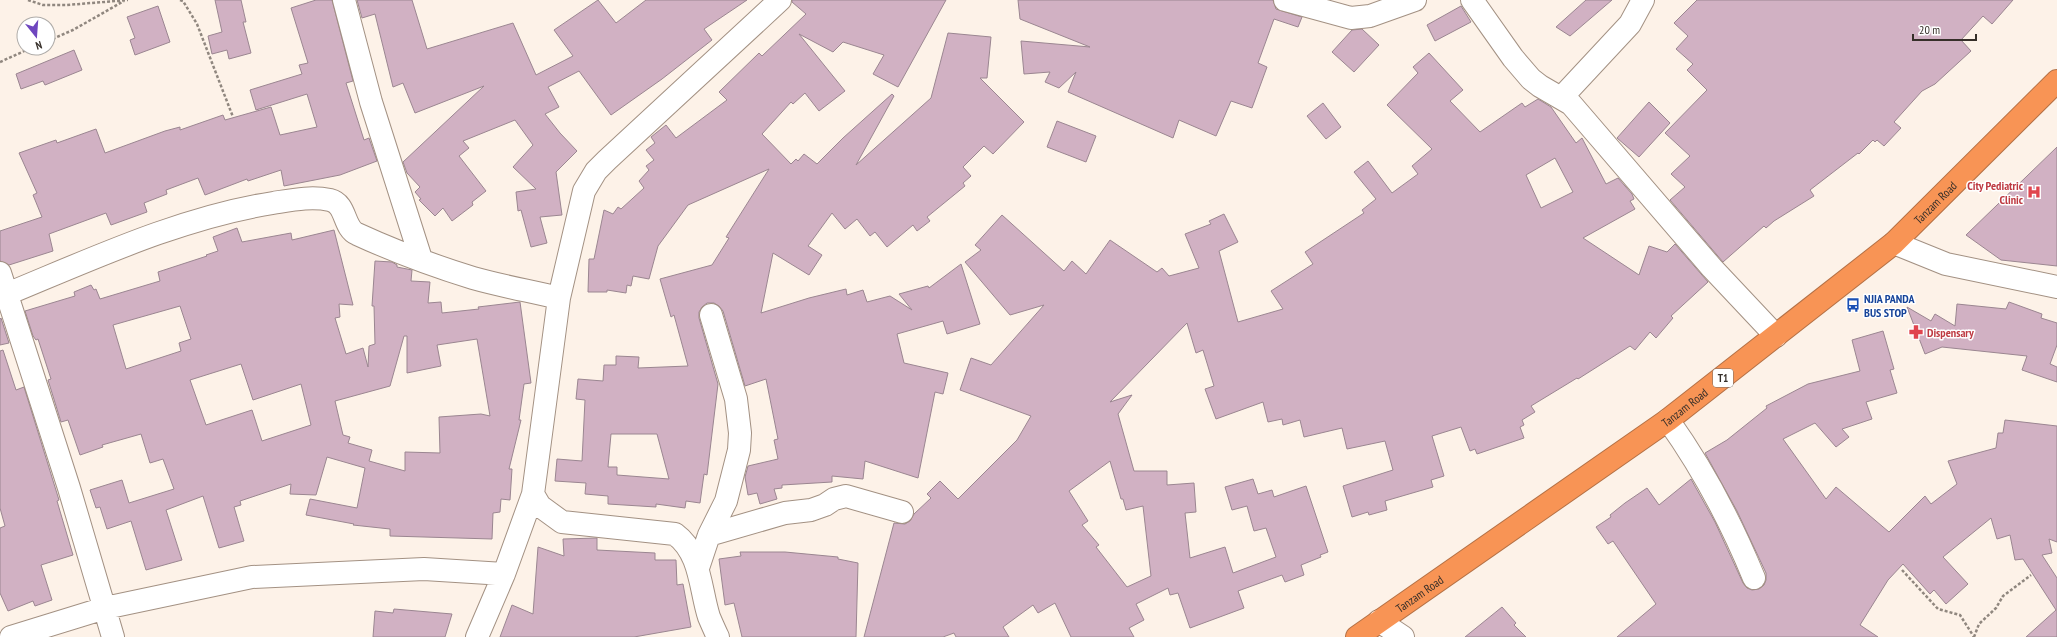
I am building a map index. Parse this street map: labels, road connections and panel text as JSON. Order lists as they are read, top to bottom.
{
  "streets": {
    "highway": ["Tanzam Road", "T1"]
  },
  "places": {
    "hospital": ["City Pediatric Clinic"],
    "bus stop": ["NJIA PANDA BUS STOP"],
    "pharmacy": ["Dispensary"]
  },
  "scale_bar": "20 m",
  "north": "bottom"
}
